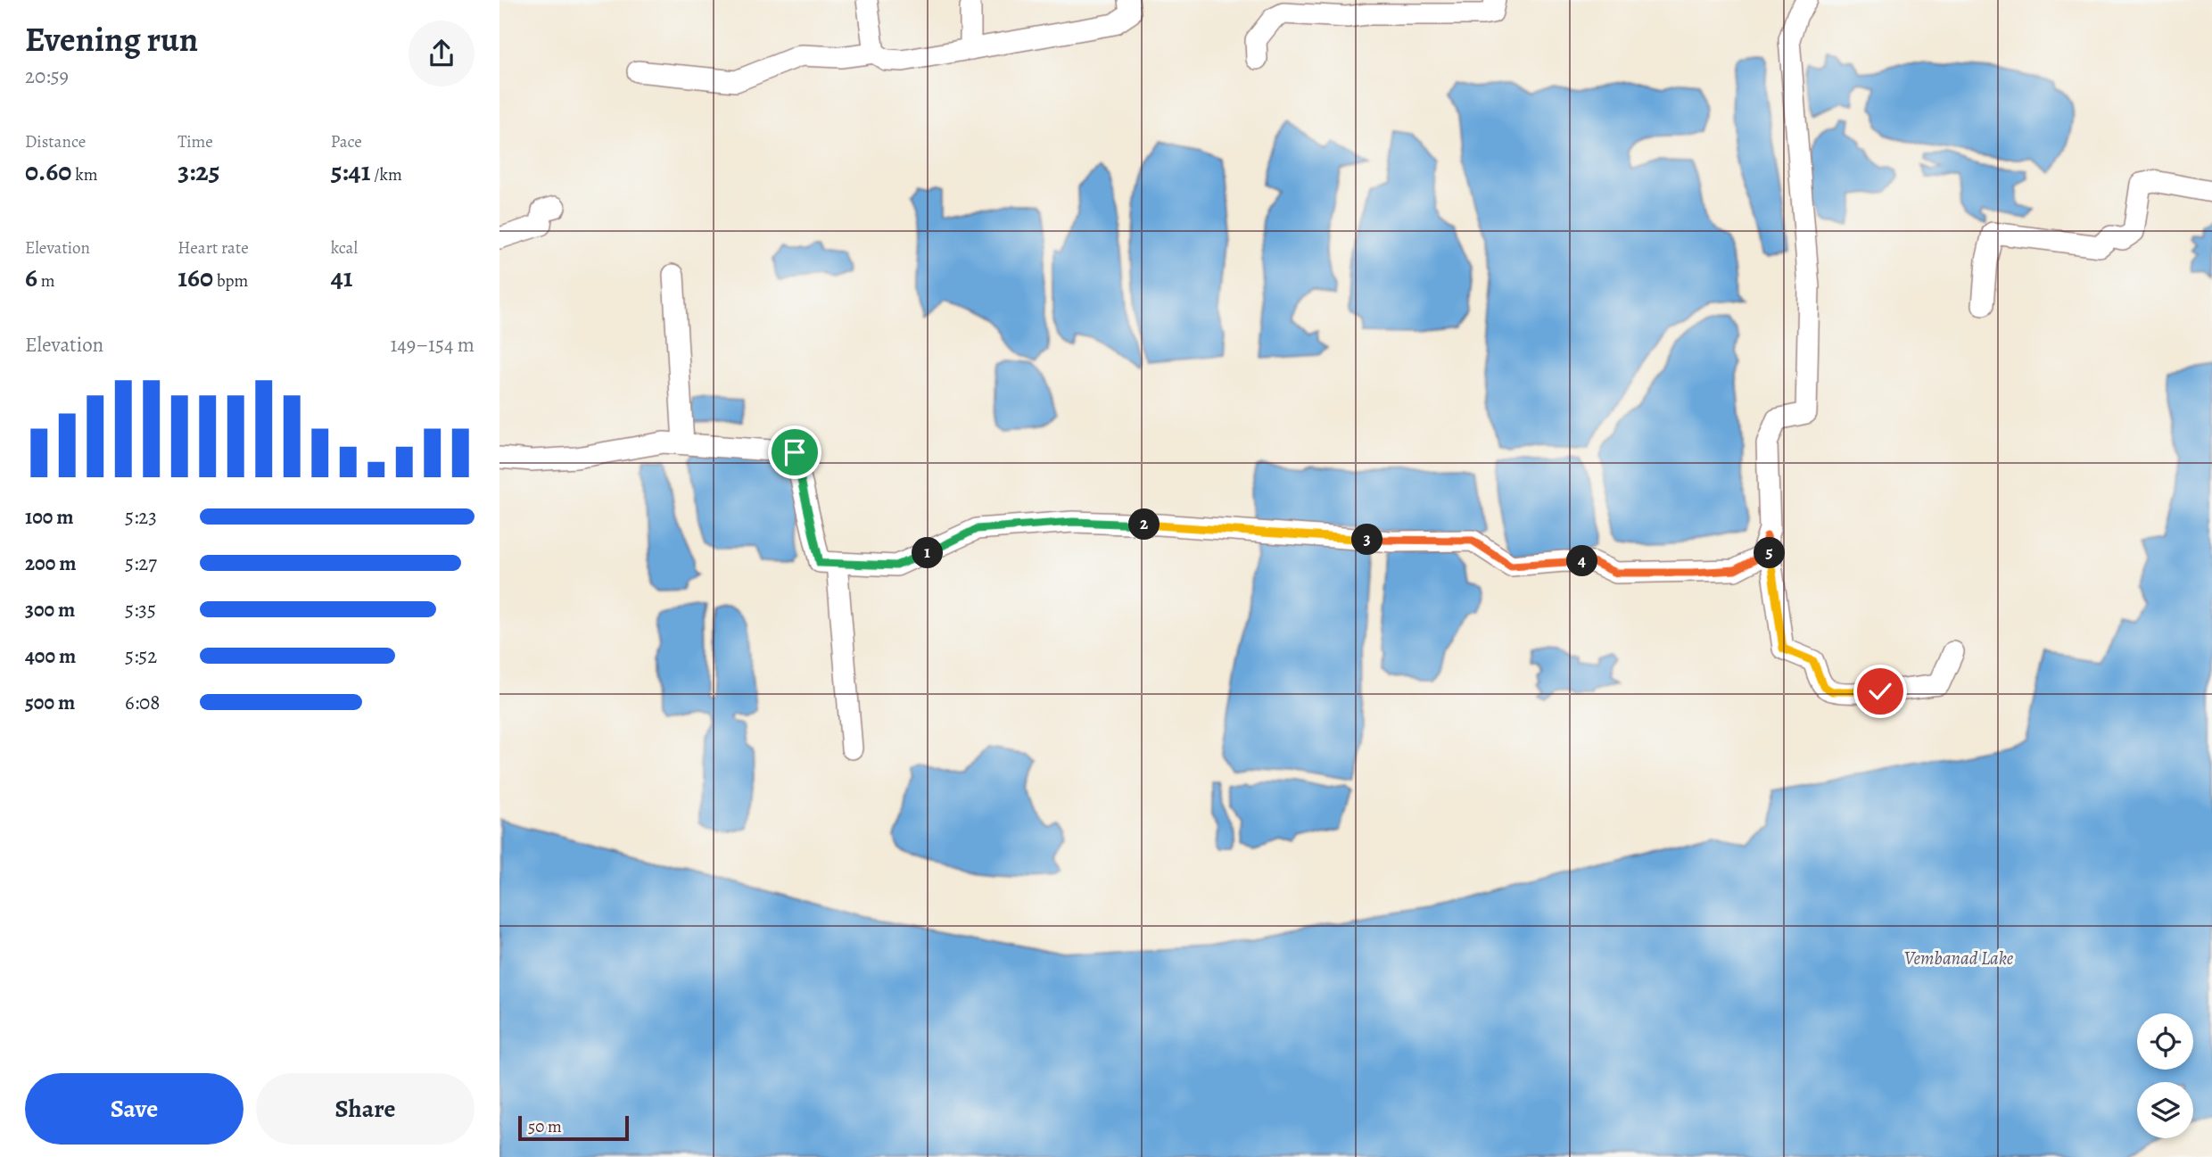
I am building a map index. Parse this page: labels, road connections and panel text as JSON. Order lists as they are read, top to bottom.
{
  "water": ["Vembanad Lake"],
  "scale_bar": "50 m",
  "page": {
    "heading": ["Evening run", "20:59"],
    "stats": [
      ["Distance", "0.60 km"],
      ["Time", "3:25"],
      ["Pace", "5:41 /km"],
      ["Elevation", "6 m"],
      ["Heart rate", "160 bpm"],
      ["kcal", "41"]
    ],
    "chart": ["Elevation", "149–154 m"],
    "list": [
      {
        "name": "100 m",
        "note": "5:23"
      },
      {
        "name": "200 m",
        "note": "5:27"
      },
      {
        "name": "300 m",
        "note": "5:35"
      },
      {
        "name": "400 m",
        "note": "5:52"
      },
      {
        "name": "500 m",
        "note": "6:08"
      }
    ],
    "pins": [
      "2",
      "3",
      "1",
      "5",
      "4"
    ],
    "buttons": ["Save", "Share"],
    "scale": "50 m"
  }
}
